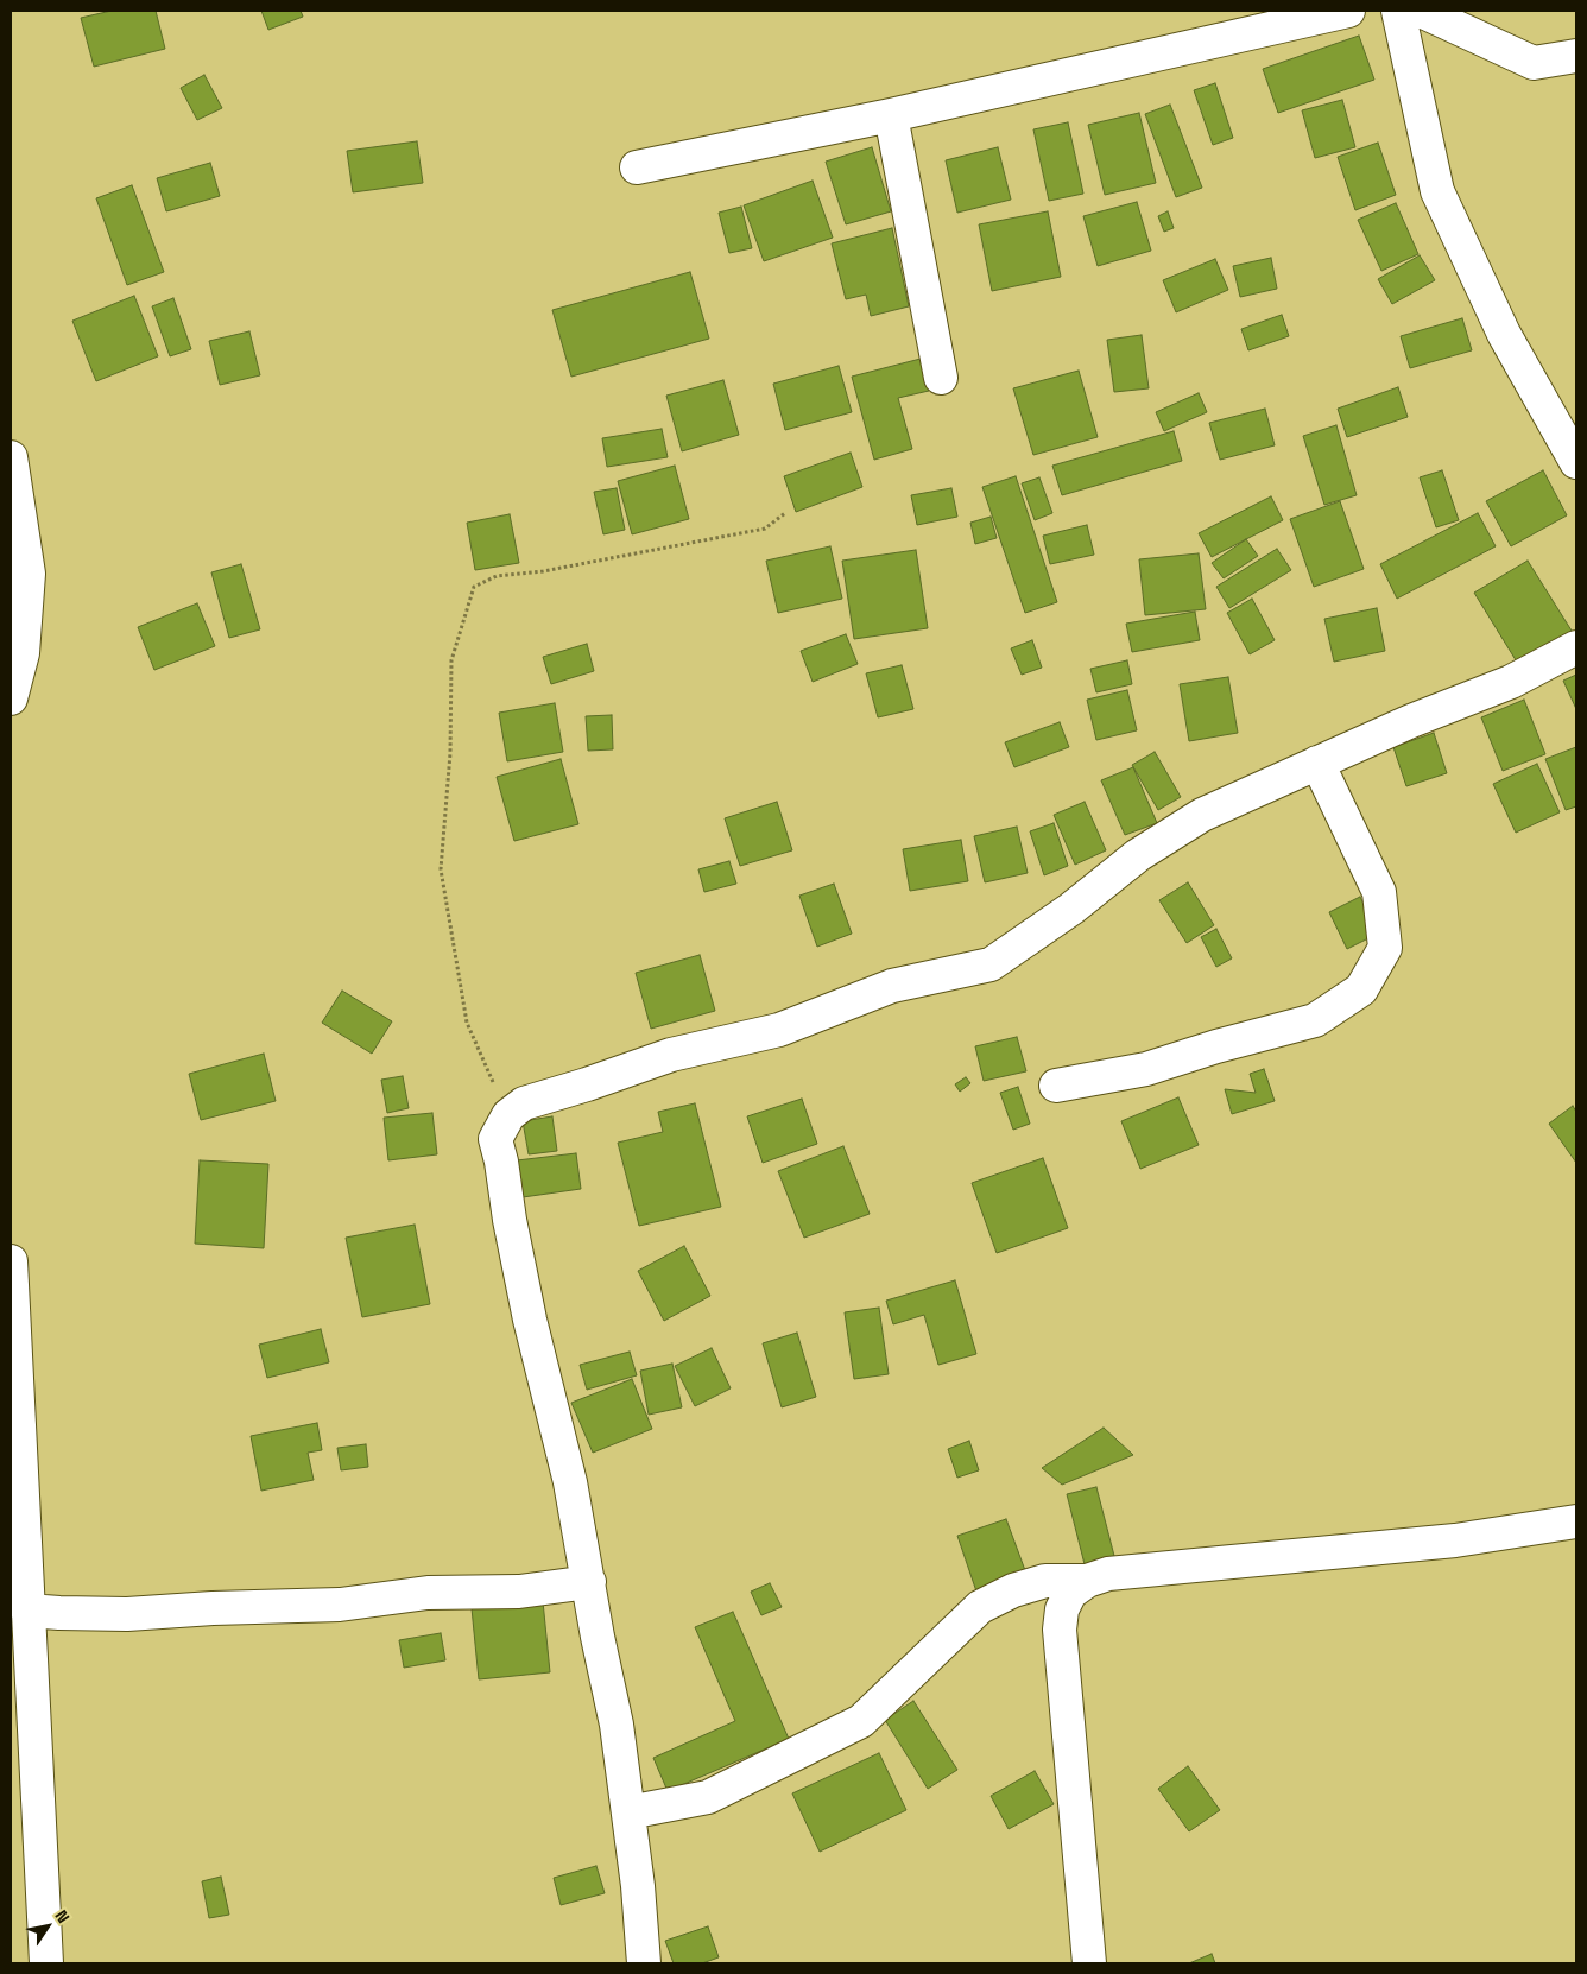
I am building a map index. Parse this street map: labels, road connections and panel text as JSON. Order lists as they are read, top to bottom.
{
  "north": "top right"
}
